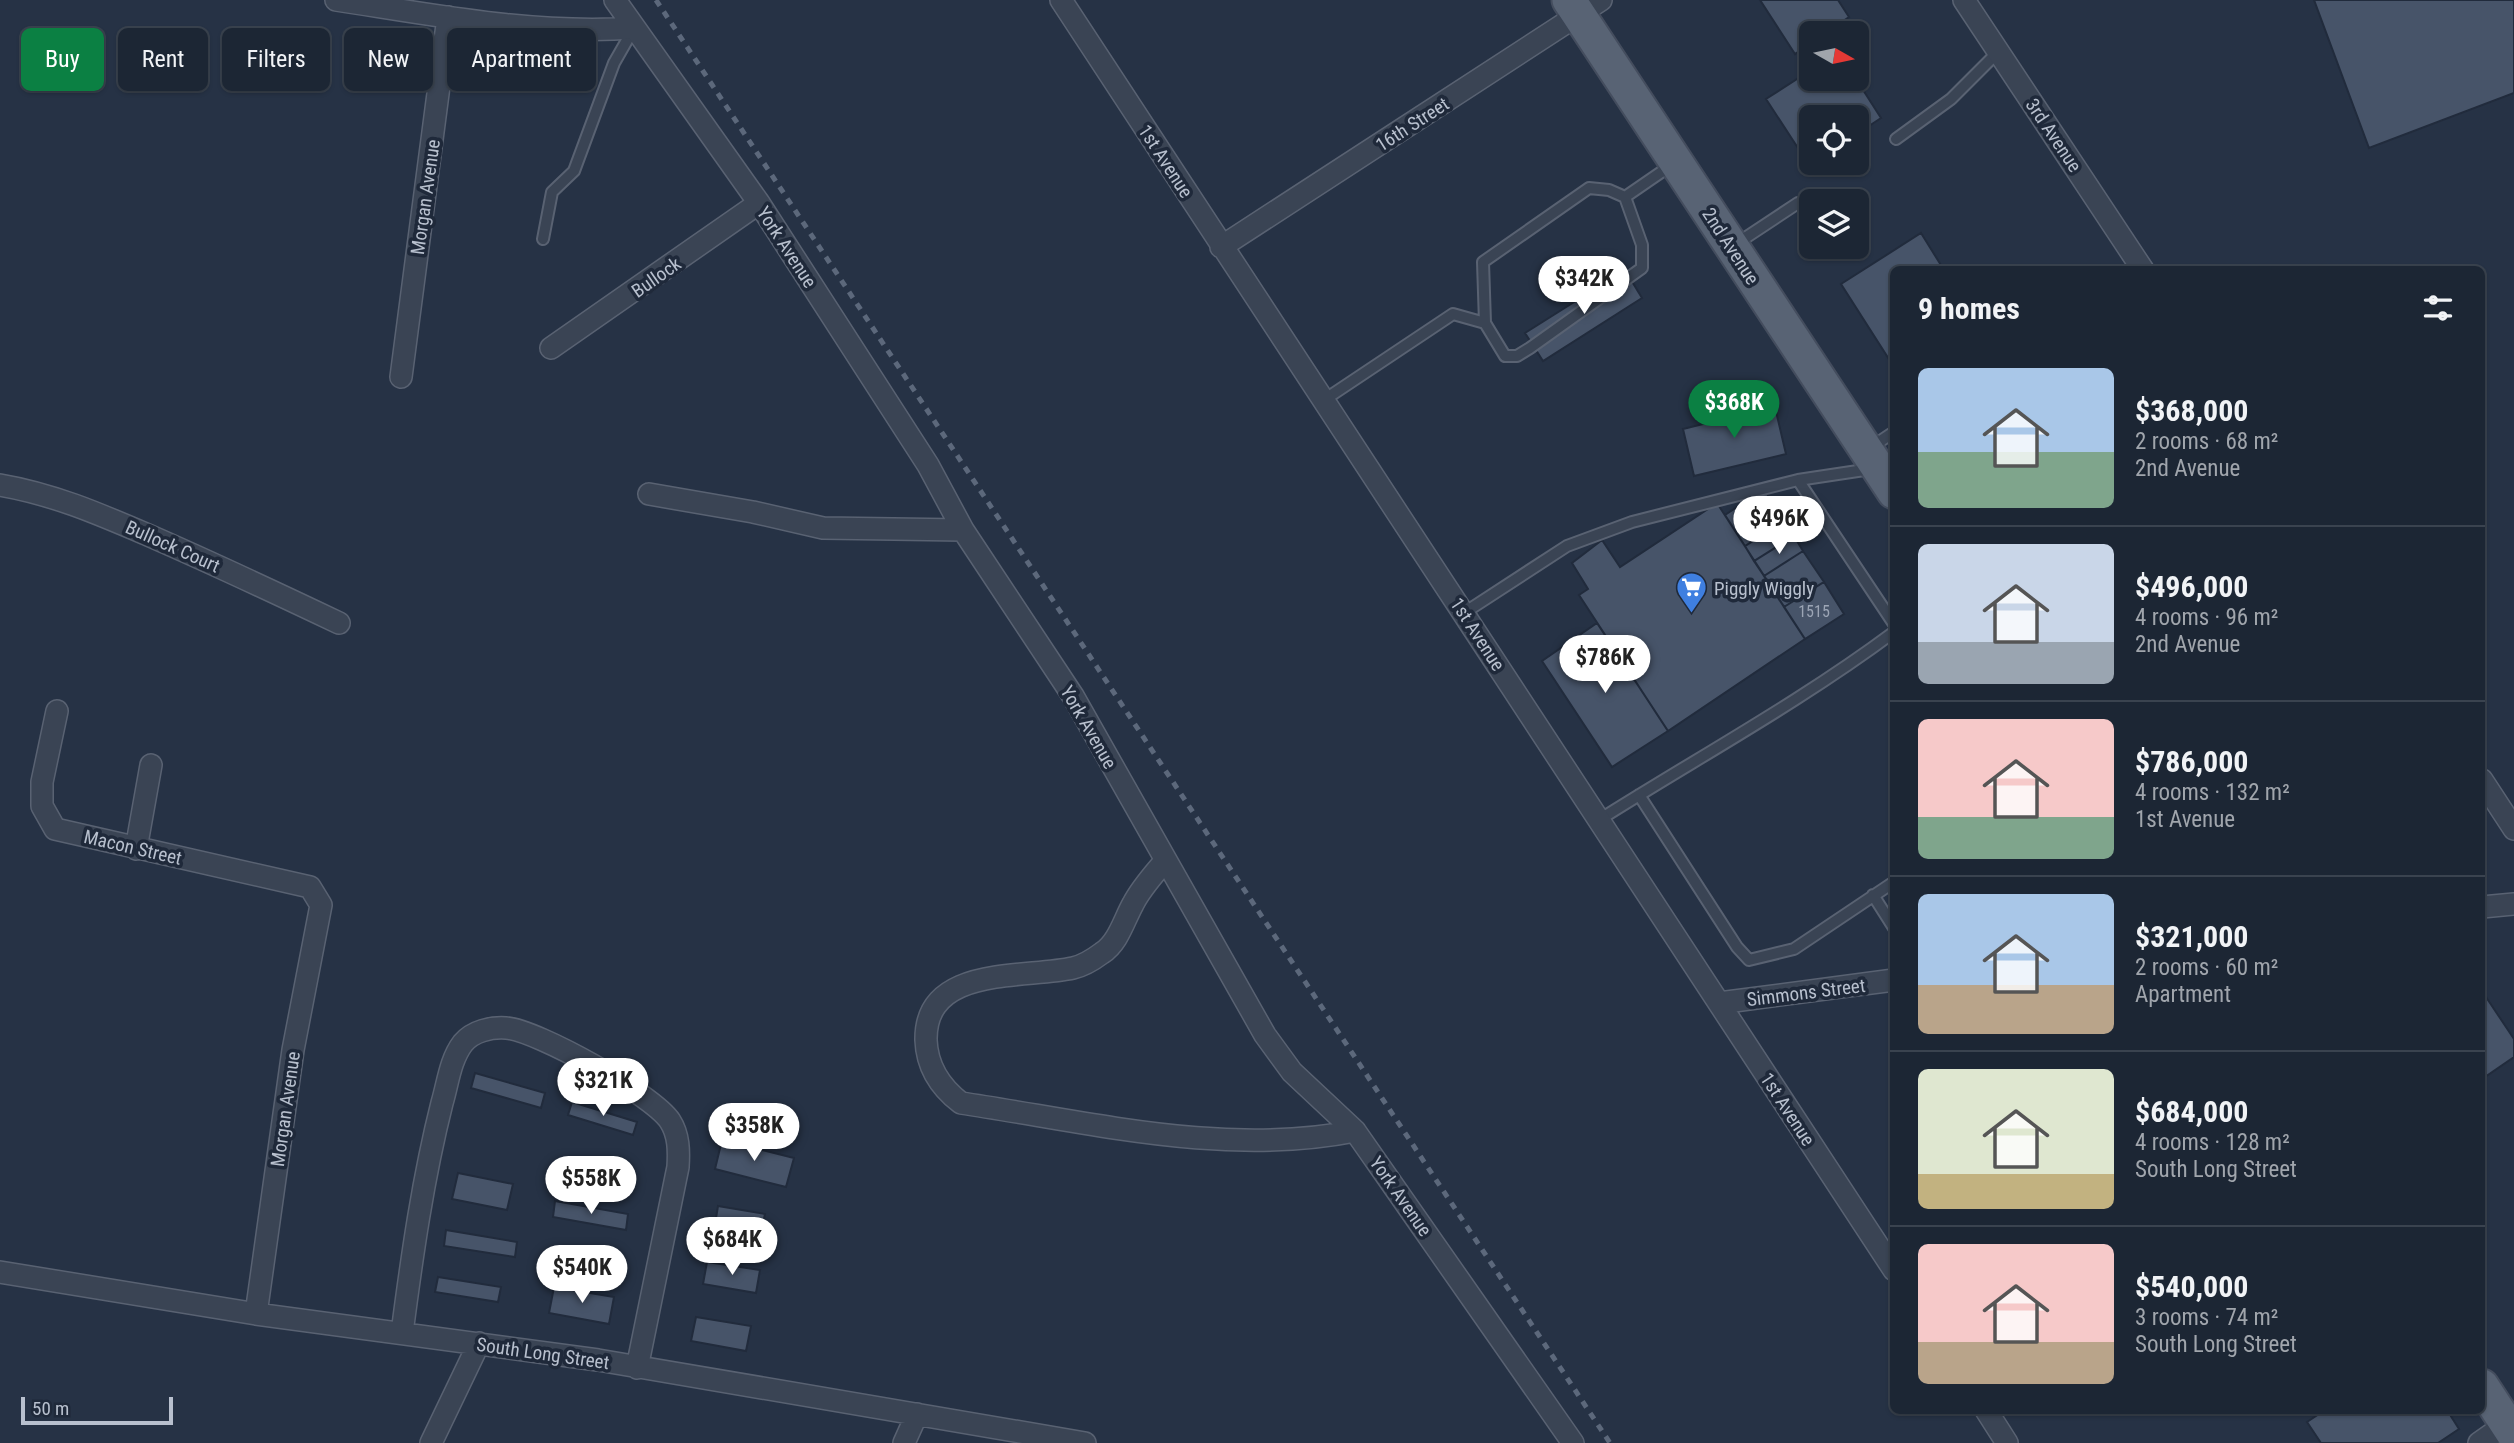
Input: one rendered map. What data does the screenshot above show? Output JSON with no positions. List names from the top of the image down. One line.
{"streets":{"main road":["2nd Avenue"],"street":["16th Street","3rd Avenue","1st Avenue","Morgan Avenue","York Avenue","Bullock","Bullock Court","Macon Street","Simmons Street","South Long Street"]},"crossings":[["16th Street","1st Avenue"],["16th Street","2nd Avenue"],["1st Avenue","Simmons Street"],["Morgan Avenue","Macon Street"],["Morgan Avenue","South Long Street"],["York Avenue","Bullock"]],"places":{"supermarket":["Piggly Wiggly"]},"house_numbers":["1515"],"scale_bar":"50 m","north":"right","page":{"chip":["Buy","Rent","Filters","New","Apartment"],"price":["$342K","$368K","$496K","$786K","$321K","$358K","$558K","$684K","$540K"],"heading":"9 homes","list":[{"name":"$368,000","note":"2 rooms · 68 m² · 2nd Avenue"},{"name":"$496,000","note":"4 rooms · 96 m² · 2nd Avenue"},{"name":"$786,000","note":"4 rooms · 132 m² · 1st Avenue"},{"name":"$321,000","note":"2 rooms · 60 m² · Apartment"},{"name":"$684,000","note":"4 rooms · 128 m² · South Long Street"},{"name":"$540,000","note":"3 rooms · 74 m² · South Long Street"}],"scale":"50 m"}}
